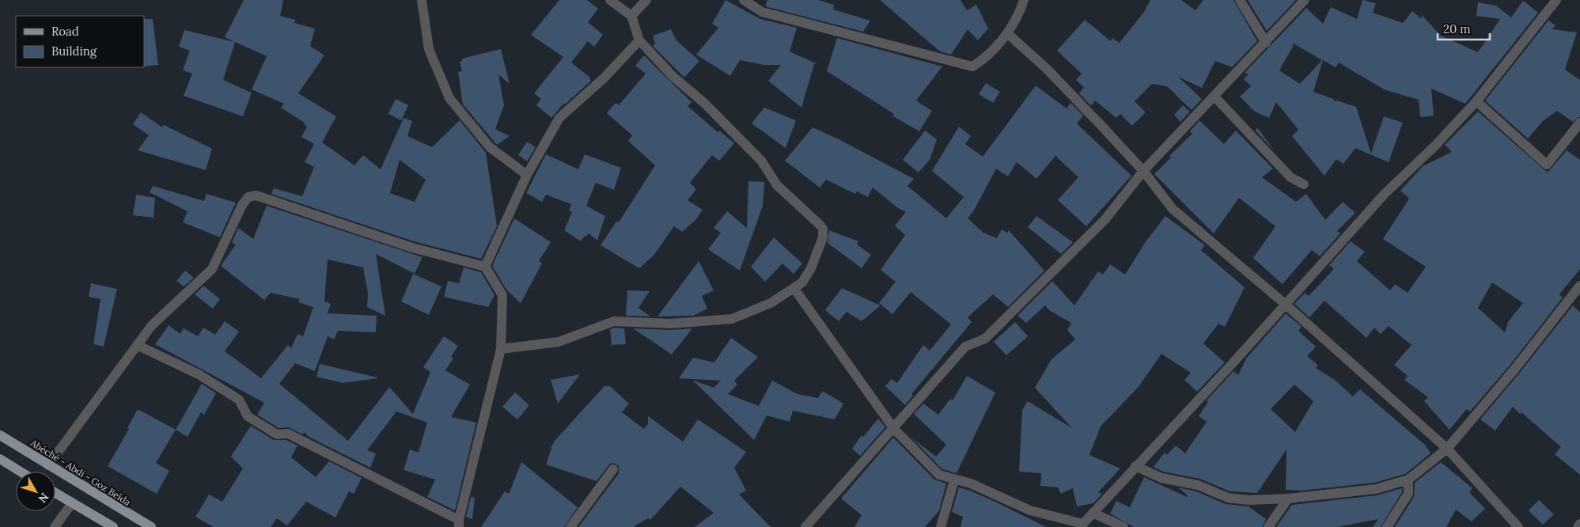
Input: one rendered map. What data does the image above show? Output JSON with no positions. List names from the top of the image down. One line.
{"streets":{"main road":["Abéché - Abdi - Goz Beïda"]},"legend":["Road","Building"],"scale_bar":"20 m","north":"bottom right"}
